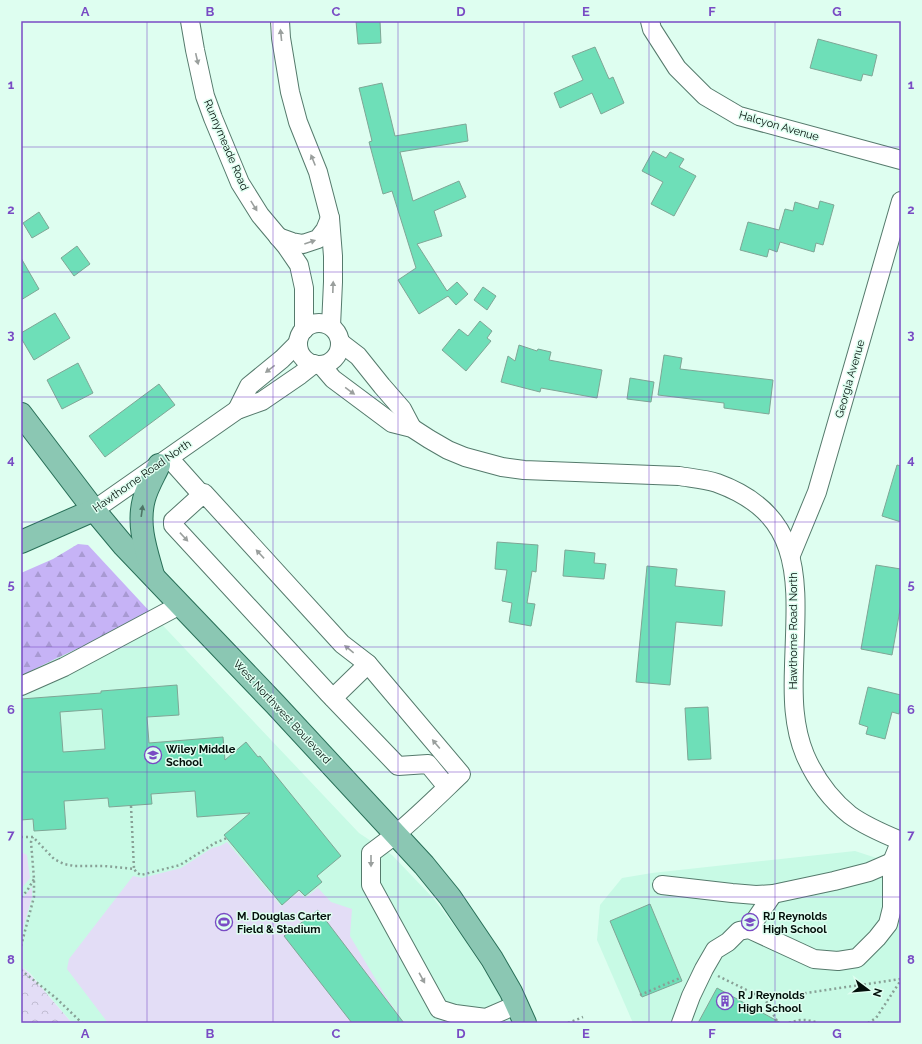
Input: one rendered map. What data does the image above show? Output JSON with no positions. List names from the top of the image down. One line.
{"streets":{"main road":["Hawthorne Road North","West Northwest Boulevard"],"street":["Halcyon Avenue","Runnymeade Road","Georgia Avenue"]},"crossings":[["Runnymeade Road","Hawthorne Road North"],["Georgia Avenue","Hawthorne Road North"],["Hawthorne Road North","West Northwest Boulevard"]],"places":{"school or university":["Wiley Middle School","RJ Reynolds High School"],"sports":["M. Douglas Carter Field & Stadium"],"building":["R J Reynolds High School"]},"north":"right","grid":{"columns":["A","B","C","D","E","F","G"],"rows":["1","2","3","4","5","6","7","8"]}}
